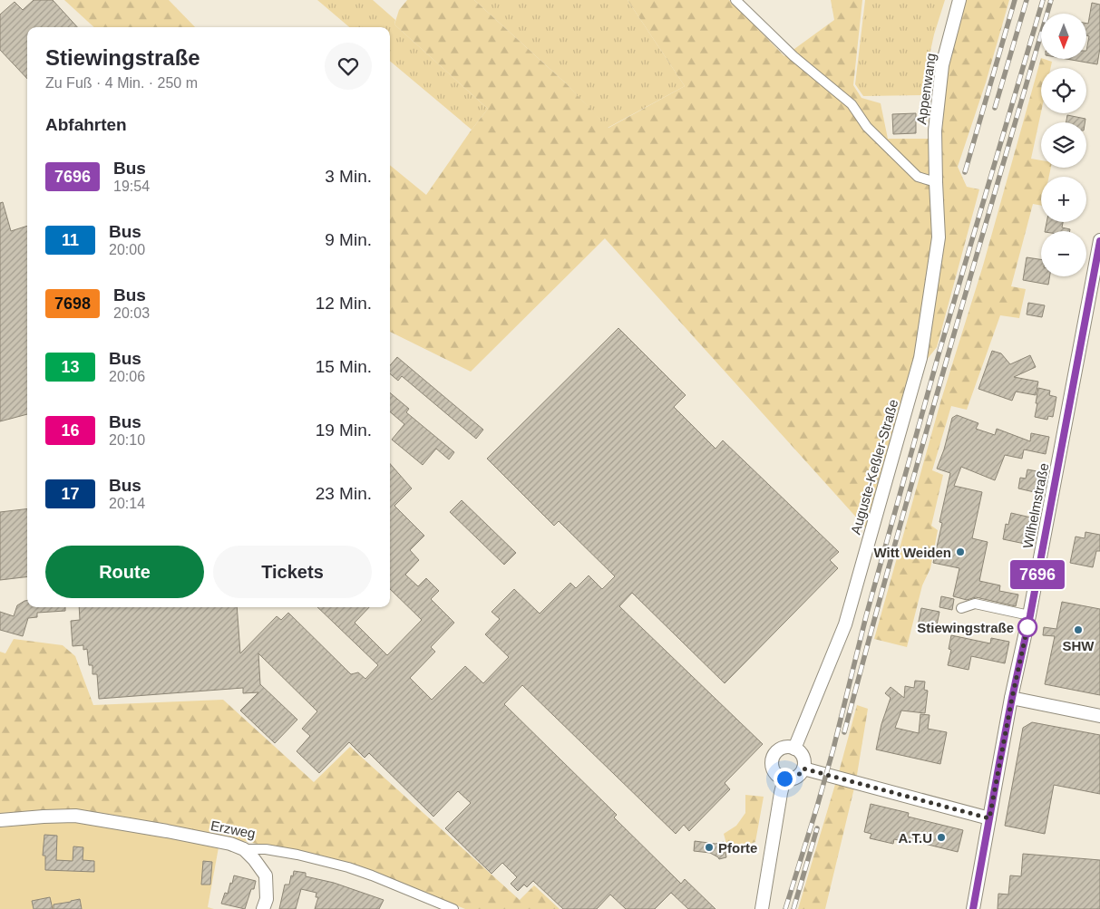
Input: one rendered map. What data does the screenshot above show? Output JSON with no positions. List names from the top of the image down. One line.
{"streets":{"street":["Appenwang","Auguste-Keßler-Straße","Wilhelmstraße","Erzweg"]},"crossings":[["Appenwang","Auguste-Keßler-Straße"]],"places":["Witt Weiden","Stiewingstraße","SHW","A.T.U","Pforte"],"lines":["bus line 7696"],"north":"bottom","page":{"on_map":"7696","map_buttons":["+","−"],"heading":[["Stiewingstraße","Zu Fuß · 4 Min. · 250 m"],"Abfahrten"],"list":[{"mark":"7696","name":"Bus","note":"19:54","value":"3 Min."},{"mark":"11","name":"Bus","note":"20:00","value":"9 Min."},{"mark":"7698","name":"Bus","note":"20:03","value":"12 Min."},{"mark":"13","name":"Bus","note":"20:06","value":"15 Min."},{"mark":"16","name":"Bus","note":"20:10","value":"19 Min."},{"mark":"17","name":"Bus","note":"20:14","value":"23 Min."}],"buttons":["Route","Tickets"]}}
